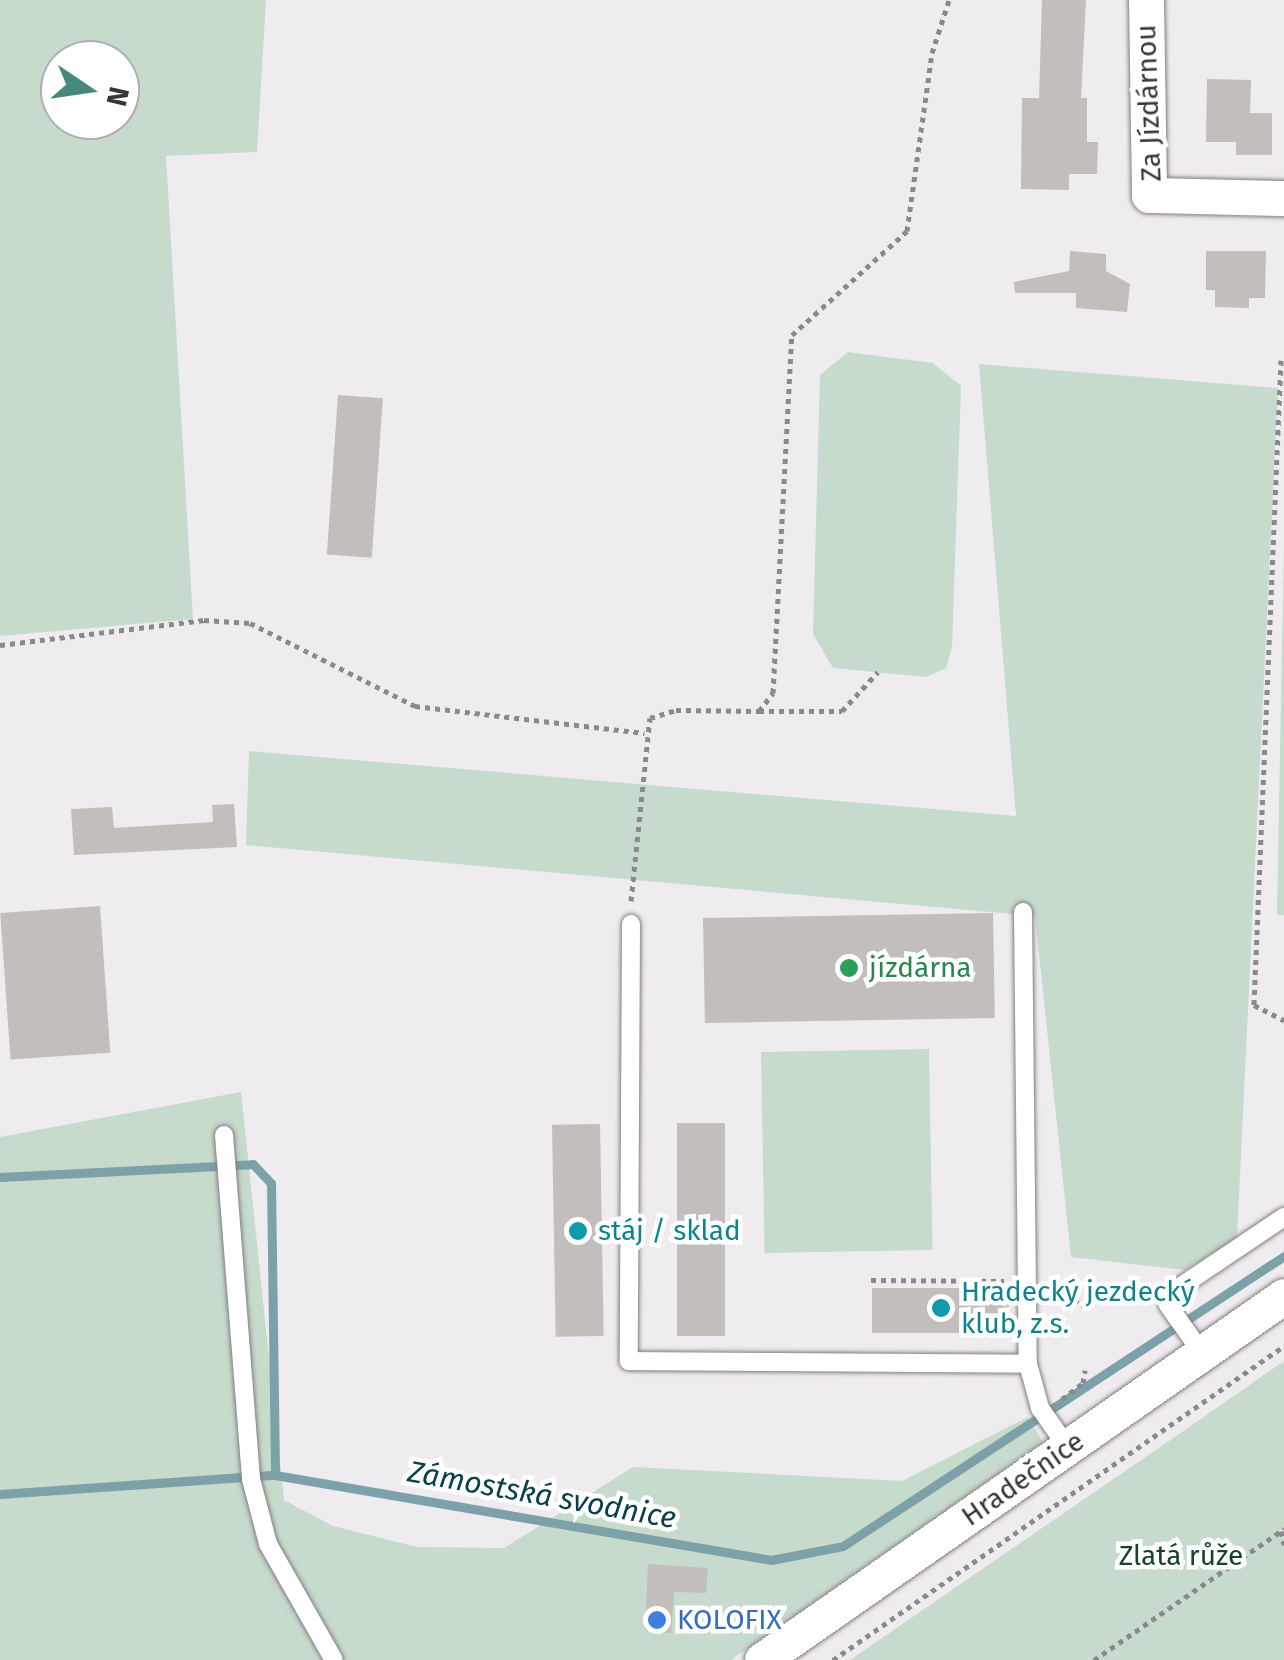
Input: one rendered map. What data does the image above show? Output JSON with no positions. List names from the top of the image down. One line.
{"streets":{"street":["Za Jízdárnou","Hradečnice"]},"water":["Zámostská svodnice"],"parks":["Zlatá růže"],"places":["jízdárna","stáj / sklad","Hradecký jezdecký klub, z.s.","KOLOFIX"],"north":"right"}
